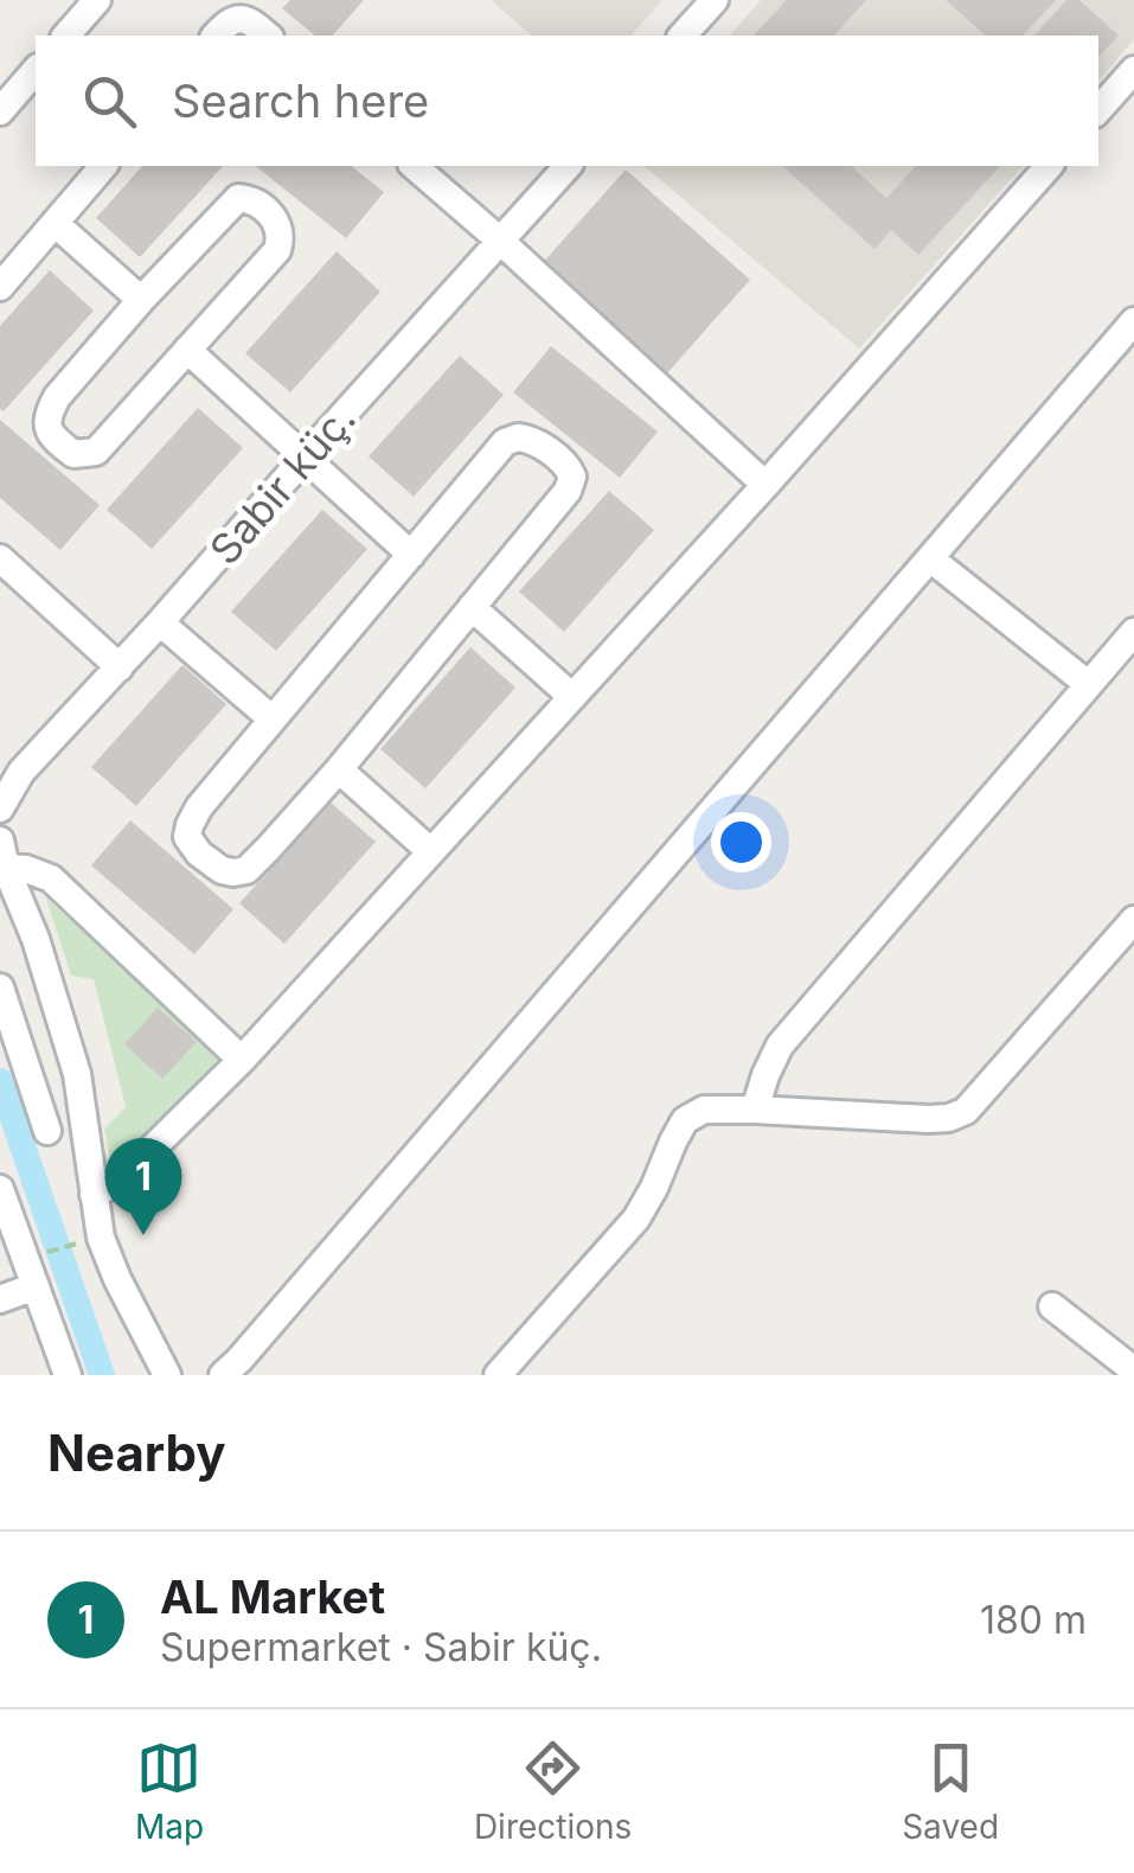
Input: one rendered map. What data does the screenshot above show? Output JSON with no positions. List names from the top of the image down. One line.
{"streets":{"street":["Sabir küç."]},"page":{"search":"Search here","pins":"1","heading":"Nearby","list":[{"mark":"1","name":"AL Market","note":"Supermarket · Sabir küç.","value":"180 m"}],"nav":["Map","Directions","Saved"]}}
